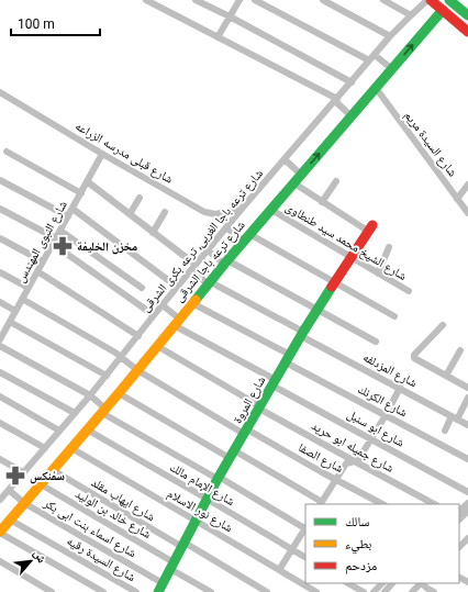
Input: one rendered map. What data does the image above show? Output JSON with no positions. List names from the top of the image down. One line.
{"streets":{"street":["شارع السيدة مريم","شارع قبلى مدرسه الزراعه","شارع ترعه باجا الغربى, ترعه بكرى الشرقى","شارع النبوى المهندس","شارع الشيخ محمد سيد طنطاوى","شارع ترعه باجا الشرقى","شارع المزدلفه","شارع المروة","شارع الكرنك","شارع ابو سنبل","شارع جميله ابو حريد","شارع الصفا","شارع الإمام مالك","شارع ايهاب مقلد","شارع نور الاسلام","شارع خالد بن الوليد","شارع اسماء بنت ابى بكر","شارع السيدة رقيه"]},"crossings":[["شارع السيدة مريم","شارع ترعه باجا الشرقى"],["شارع قبلى مدرسه الزراعه","شارع ترعه باجا الغربى, ترعه بكرى الشرقى"],["شارع قبلى مدرسه الزراعه","شارع النبوى المهندس"],["شارع ترعه باجا الغربى, ترعه بكرى الشرقى","شارع المزدلفه"],["شارع ترعه باجا الغربى, ترعه بكرى الشرقى","شارع ابو سنبل"],["شارع ترعه باجا الغربى, ترعه بكرى الشرقى","شارع الصفا"],["شارع ترعه باجا الغربى, ترعه بكرى الشرقى","شارع اسماء بنت ابى بكر"],["شارع النبوى المهندس","شارع المزدلفه"],["شارع النبوى المهندس","شارع الصفا"],["شارع الشيخ محمد سيد طنطاوى","شارع ترعه باجا الشرقى"],["شارع الشيخ محمد سيد طنطاوى","شارع المروة"],["شارع ترعه باجا الشرقى","شارع المزدلفه"],["شارع ترعه باجا الشرقى","شارع الكرنك"],["شارع ترعه باجا الشرقى","شارع ابو سنبل"],["شارع ترعه باجا الشرقى","شارع جميله ابو حريد"],["شارع ترعه باجا الشرقى","شارع الصفا"],["شارع ترعه باجا الشرقى","شارع الإمام مالك"],["شارع ترعه باجا الشرقى","شارع ايهاب مقلد"],["شارع ترعه باجا الشرقى","شارع نور الاسلام"],["شارع ترعه باجا الشرقى","شارع خالد بن الوليد"],["شارع ترعه باجا الشرقى","شارع اسماء بنت ابى بكر"],["شارع ترعه باجا الشرقى","شارع السيدة رقيه"],["شارع المزدلفه","شارع المروة"],["شارع المروة","شارع الكرنك"],["شارع المروة","شارع ابو سنبل"],["شارع المروة","شارع جميله ابو حريد"],["شارع المروة","شارع الصفا"],["شارع المروة","شارع الإمام مالك"],["شارع المروة","شارع ايهاب مقلد"],["شارع المروة","شارع نور الاسلام"],["شارع المروة","شارع خالد بن الوليد"],["شارع المروة","شارع اسماء بنت ابى بكر"]],"places":{"pharmacy":["مخزن الخليفة","سفنكس"]},"legend":["سالك","بطيء","مزدحم"],"scale_bar":"100 m","north":"top right"}
